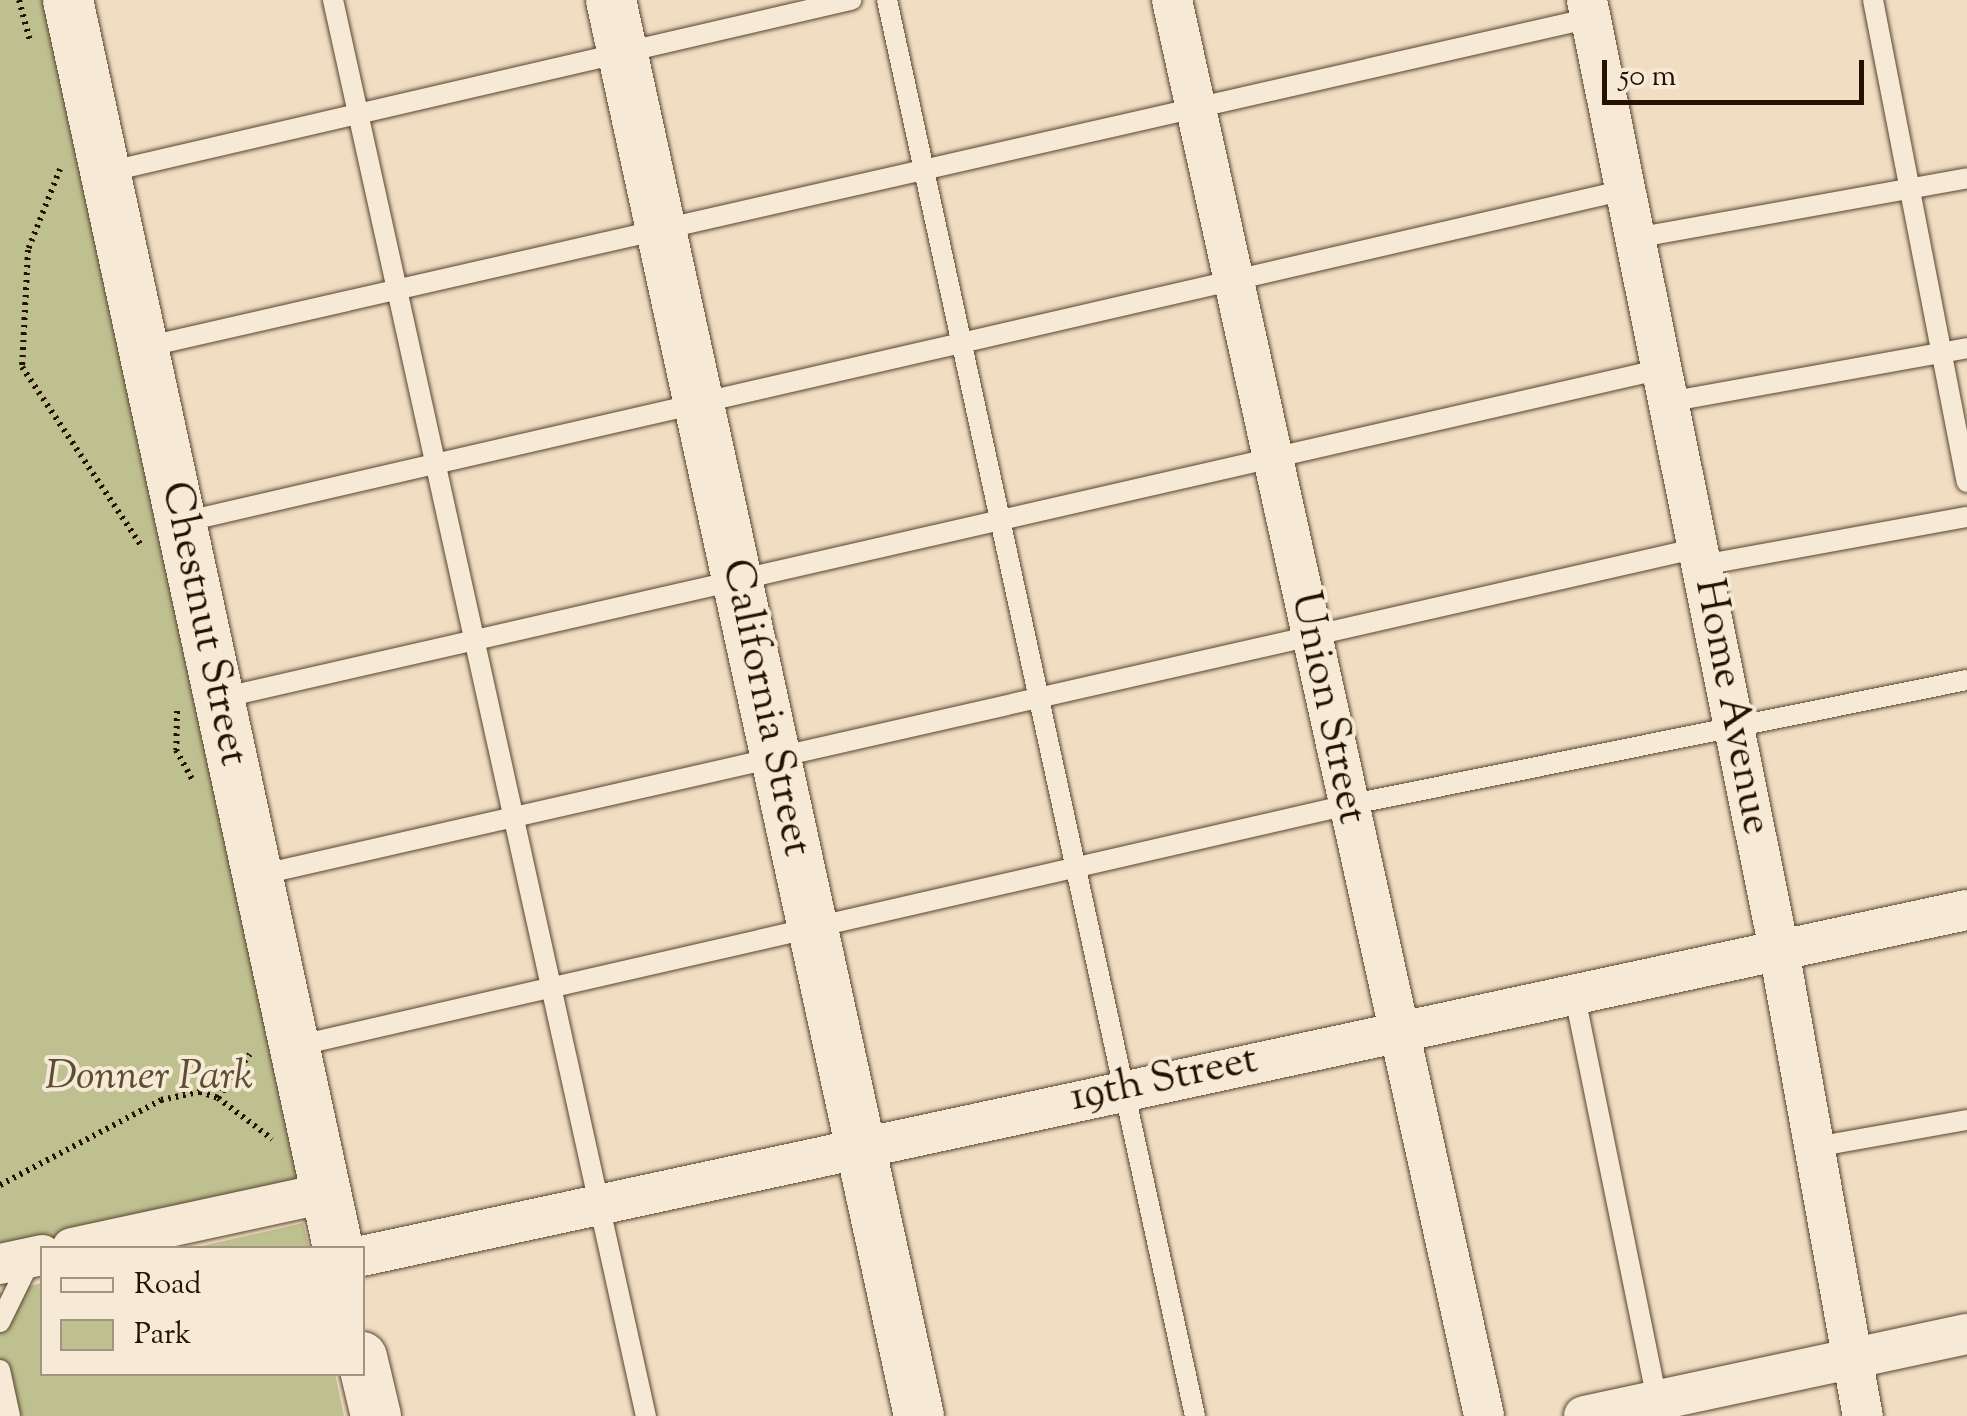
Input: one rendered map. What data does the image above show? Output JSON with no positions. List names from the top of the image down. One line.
{"streets":{"street":["Chestnut Street","Home Avenue","California Street","Union Street","19th Street"]},"crossings":[["Home Avenue","19th Street"],["California Street","19th Street"],["Union Street","19th Street"]],"parks":["Donner Park"],"legend":["Road","Park"],"scale_bar":"50 m"}
